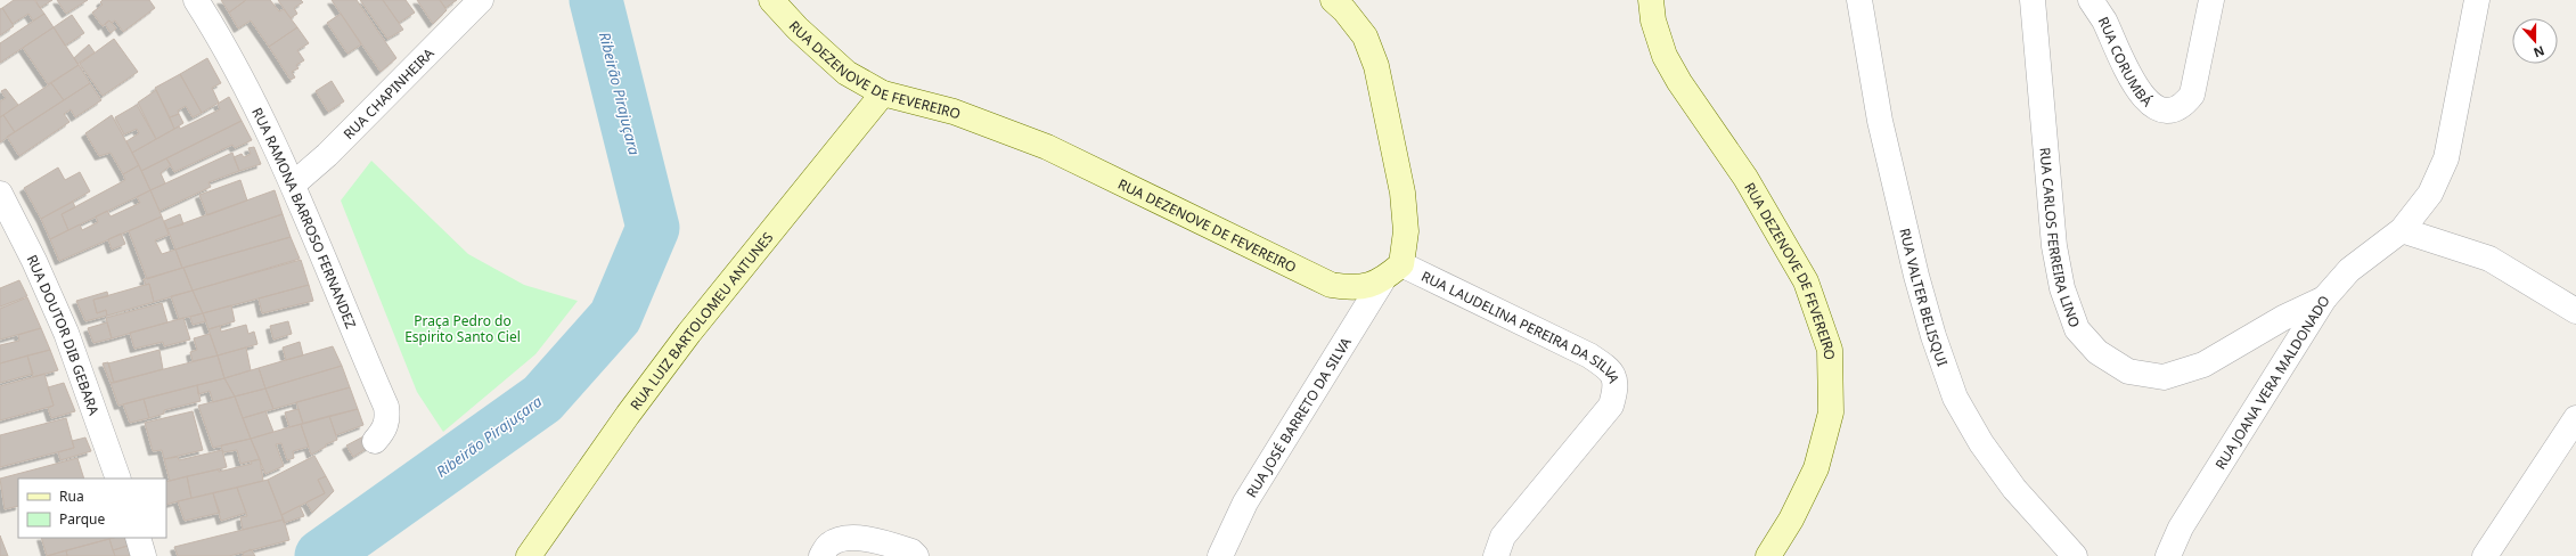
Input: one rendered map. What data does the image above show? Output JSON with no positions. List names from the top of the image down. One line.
{"streets":{"street":["RUA CORUMBÁ","RUA DEZENOVE DE FEVEREIRO","RUA CHAPINHEIRA","RUA RAMONA BARROSO FERNANDEZ","RUA CARLOS FERREIRA LINO","RUA VALTER BELISQUI","RUA LUIZ BARTOLOMEU ANTUNES","RUA LAUDELINA PEREIRA DA SILVA","RUA DOUTOR DIB GEBARA","RUA JOANA VERA MALDONADO","RUA JOSÉ BARRETO DA SILVA"]},"crossings":[["RUA DEZENOVE DE FEVEREIRO","RUA LUIZ BARTOLOMEU ANTUNES"],["RUA DEZENOVE DE FEVEREIRO","RUA LAUDELINA PEREIRA DA SILVA"],["RUA DEZENOVE DE FEVEREIRO","RUA JOSÉ BARRETO DA SILVA"],["RUA CHAPINHEIRA","RUA RAMONA BARROSO FERNANDEZ"],["RUA CARLOS FERREIRA LINO","RUA JOANA VERA MALDONADO"]],"water":["Ribeirão Pirajuçara"],"parks":["Praça Pedro do Espirito Santo Ciel"],"legend":["Rua","Parque"],"north":"bottom"}
